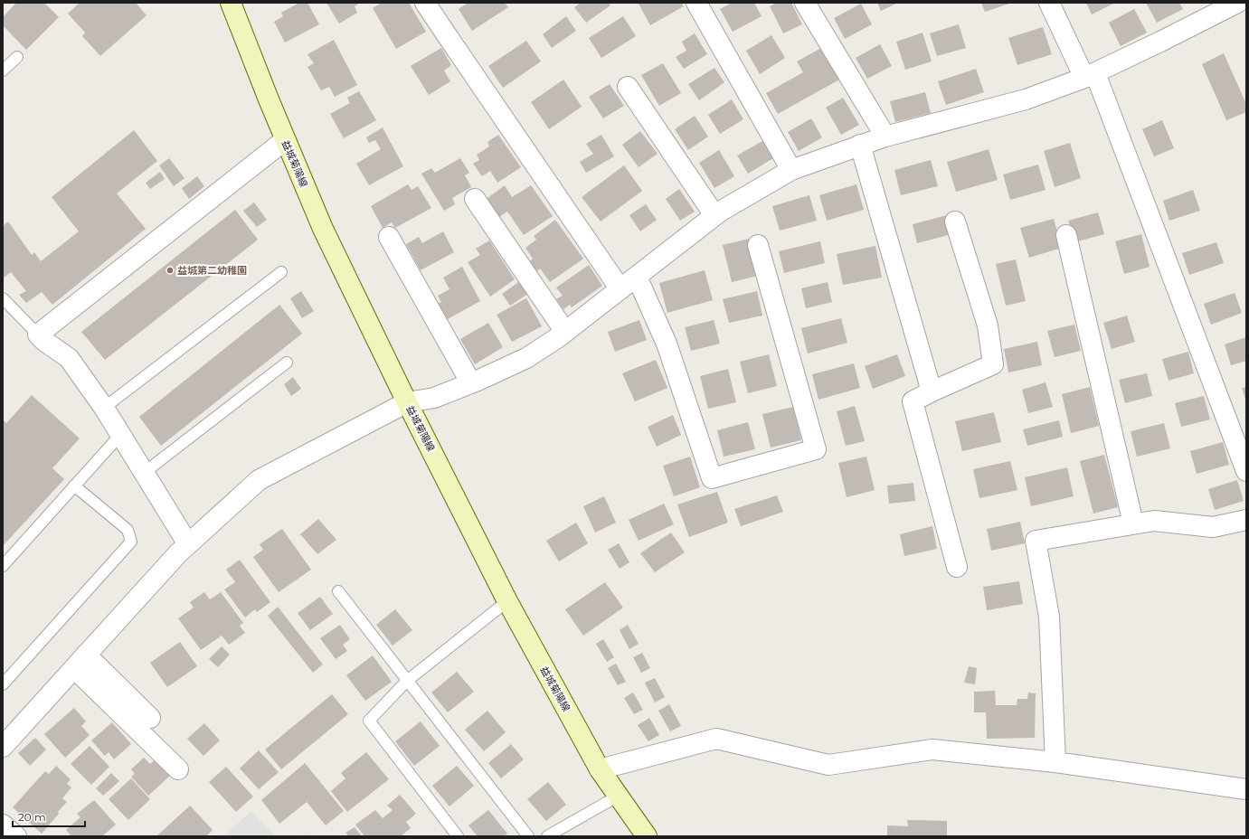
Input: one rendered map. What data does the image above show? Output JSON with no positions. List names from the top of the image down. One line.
{"streets":{"main road":["益城菊陽線"]},"places":["益城第二幼稚園"],"scale_bar":"20 m"}
